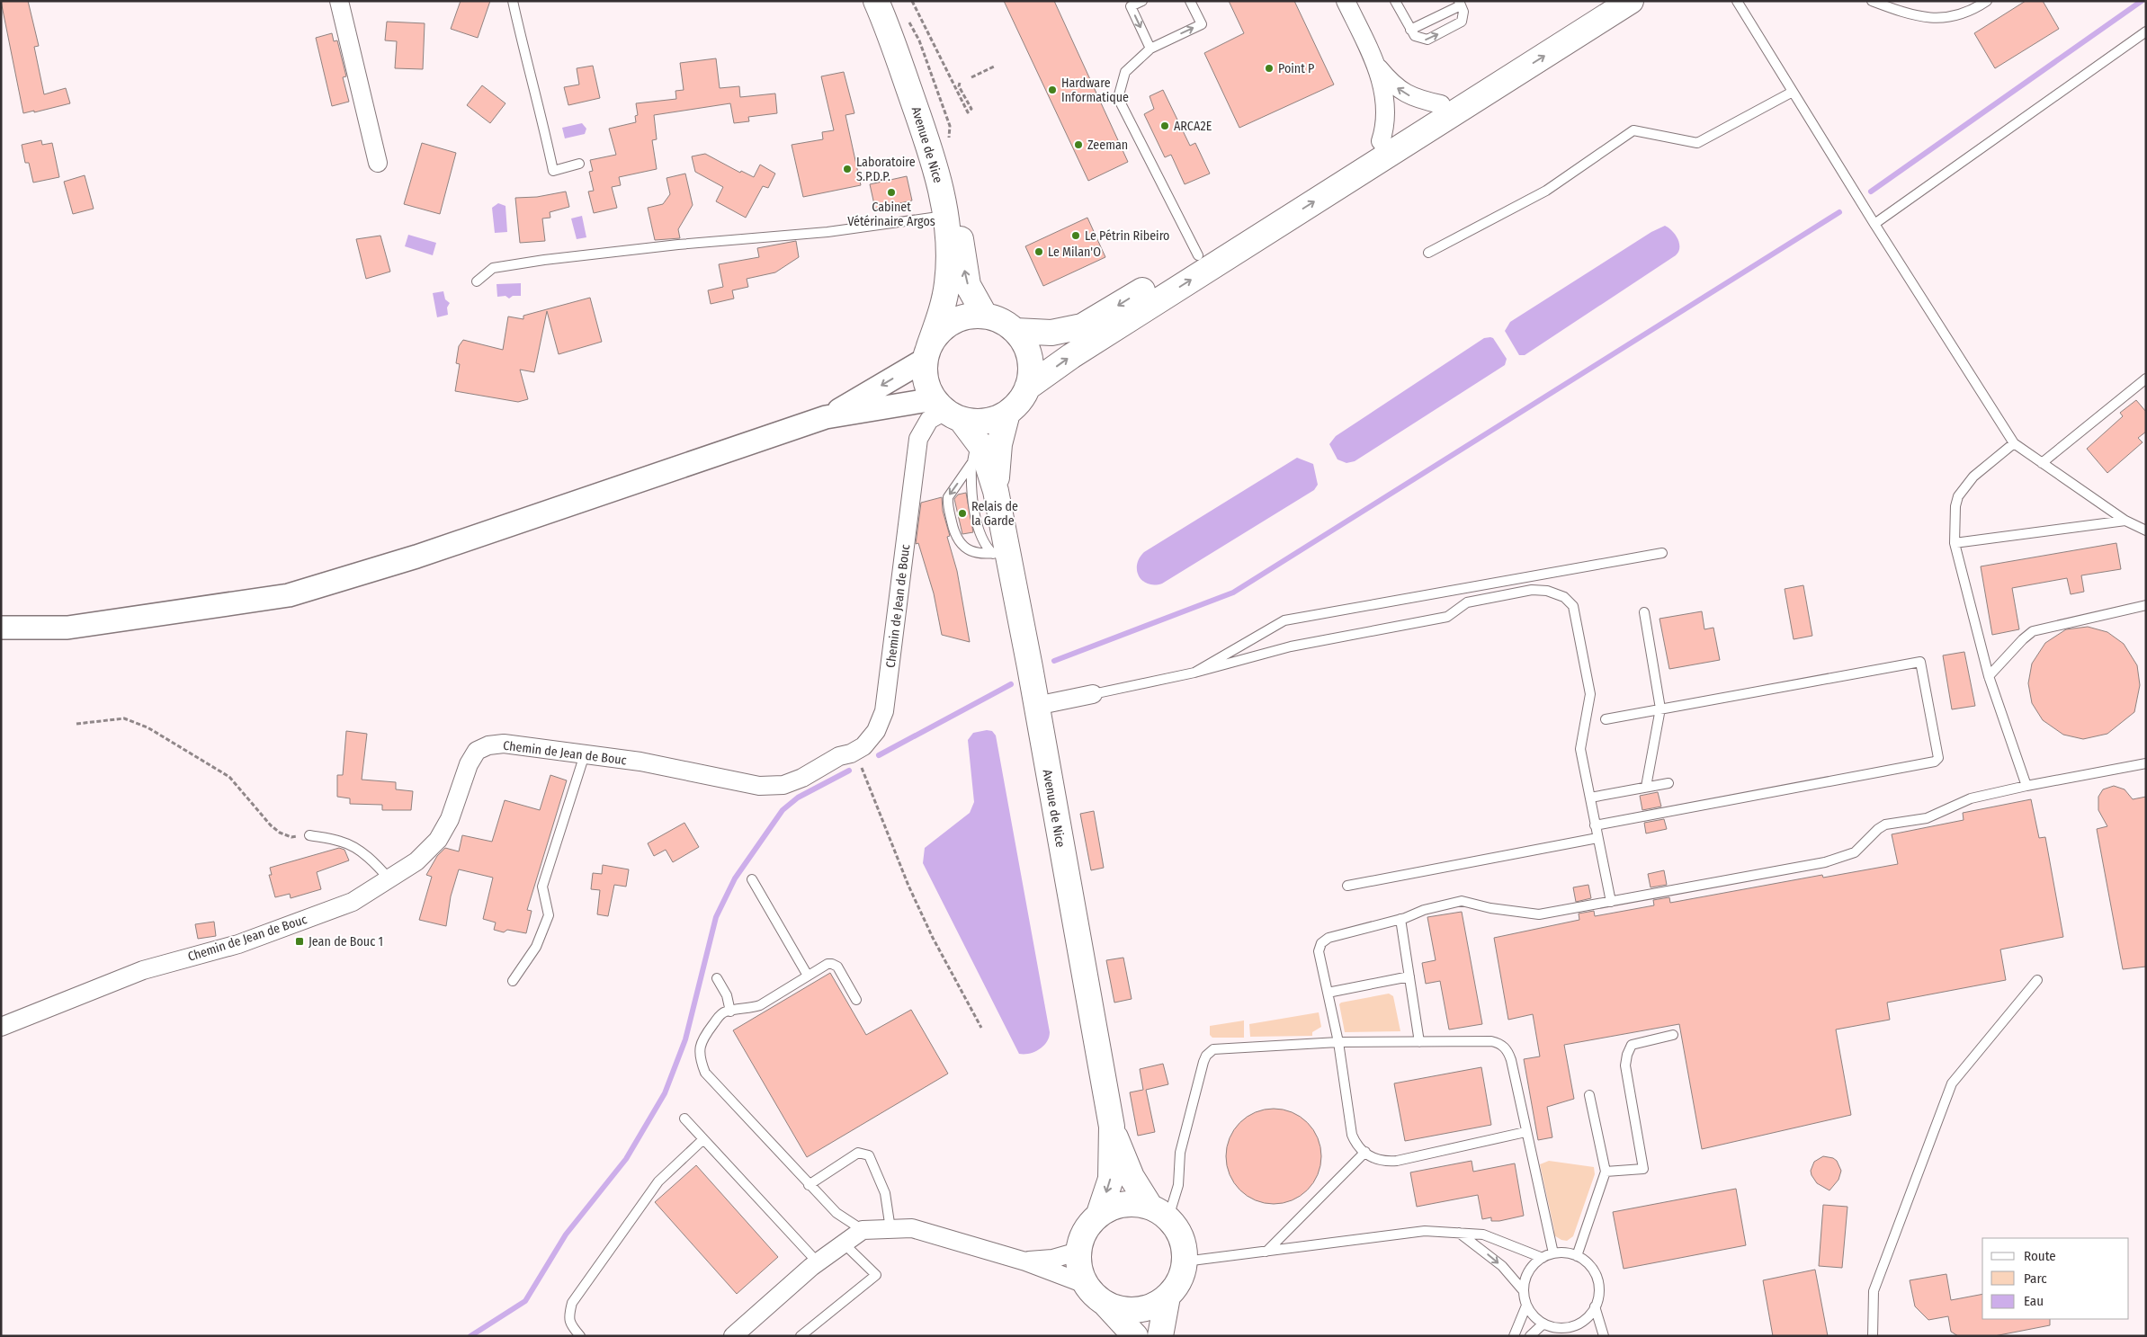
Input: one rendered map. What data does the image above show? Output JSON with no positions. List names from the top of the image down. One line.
{"streets":{"main road":["Avenue de Nice"],"street":["Chemin de Jean de Bouc"]},"crossings":[["Avenue de Nice","Chemin de Jean de Bouc"]],"places":{"other":["Point P","Hardware Informatique","ARCA2E","Zeeman","Laboratoire S.P.D.P.","Cabinet Vétérinaire Argos","Le Pétrin Ribeiro","Le Milan'O","Relais de la Garde"],"transit":["Jean de Bouc 1"]},"legend":["Route","Parc","Eau"]}
